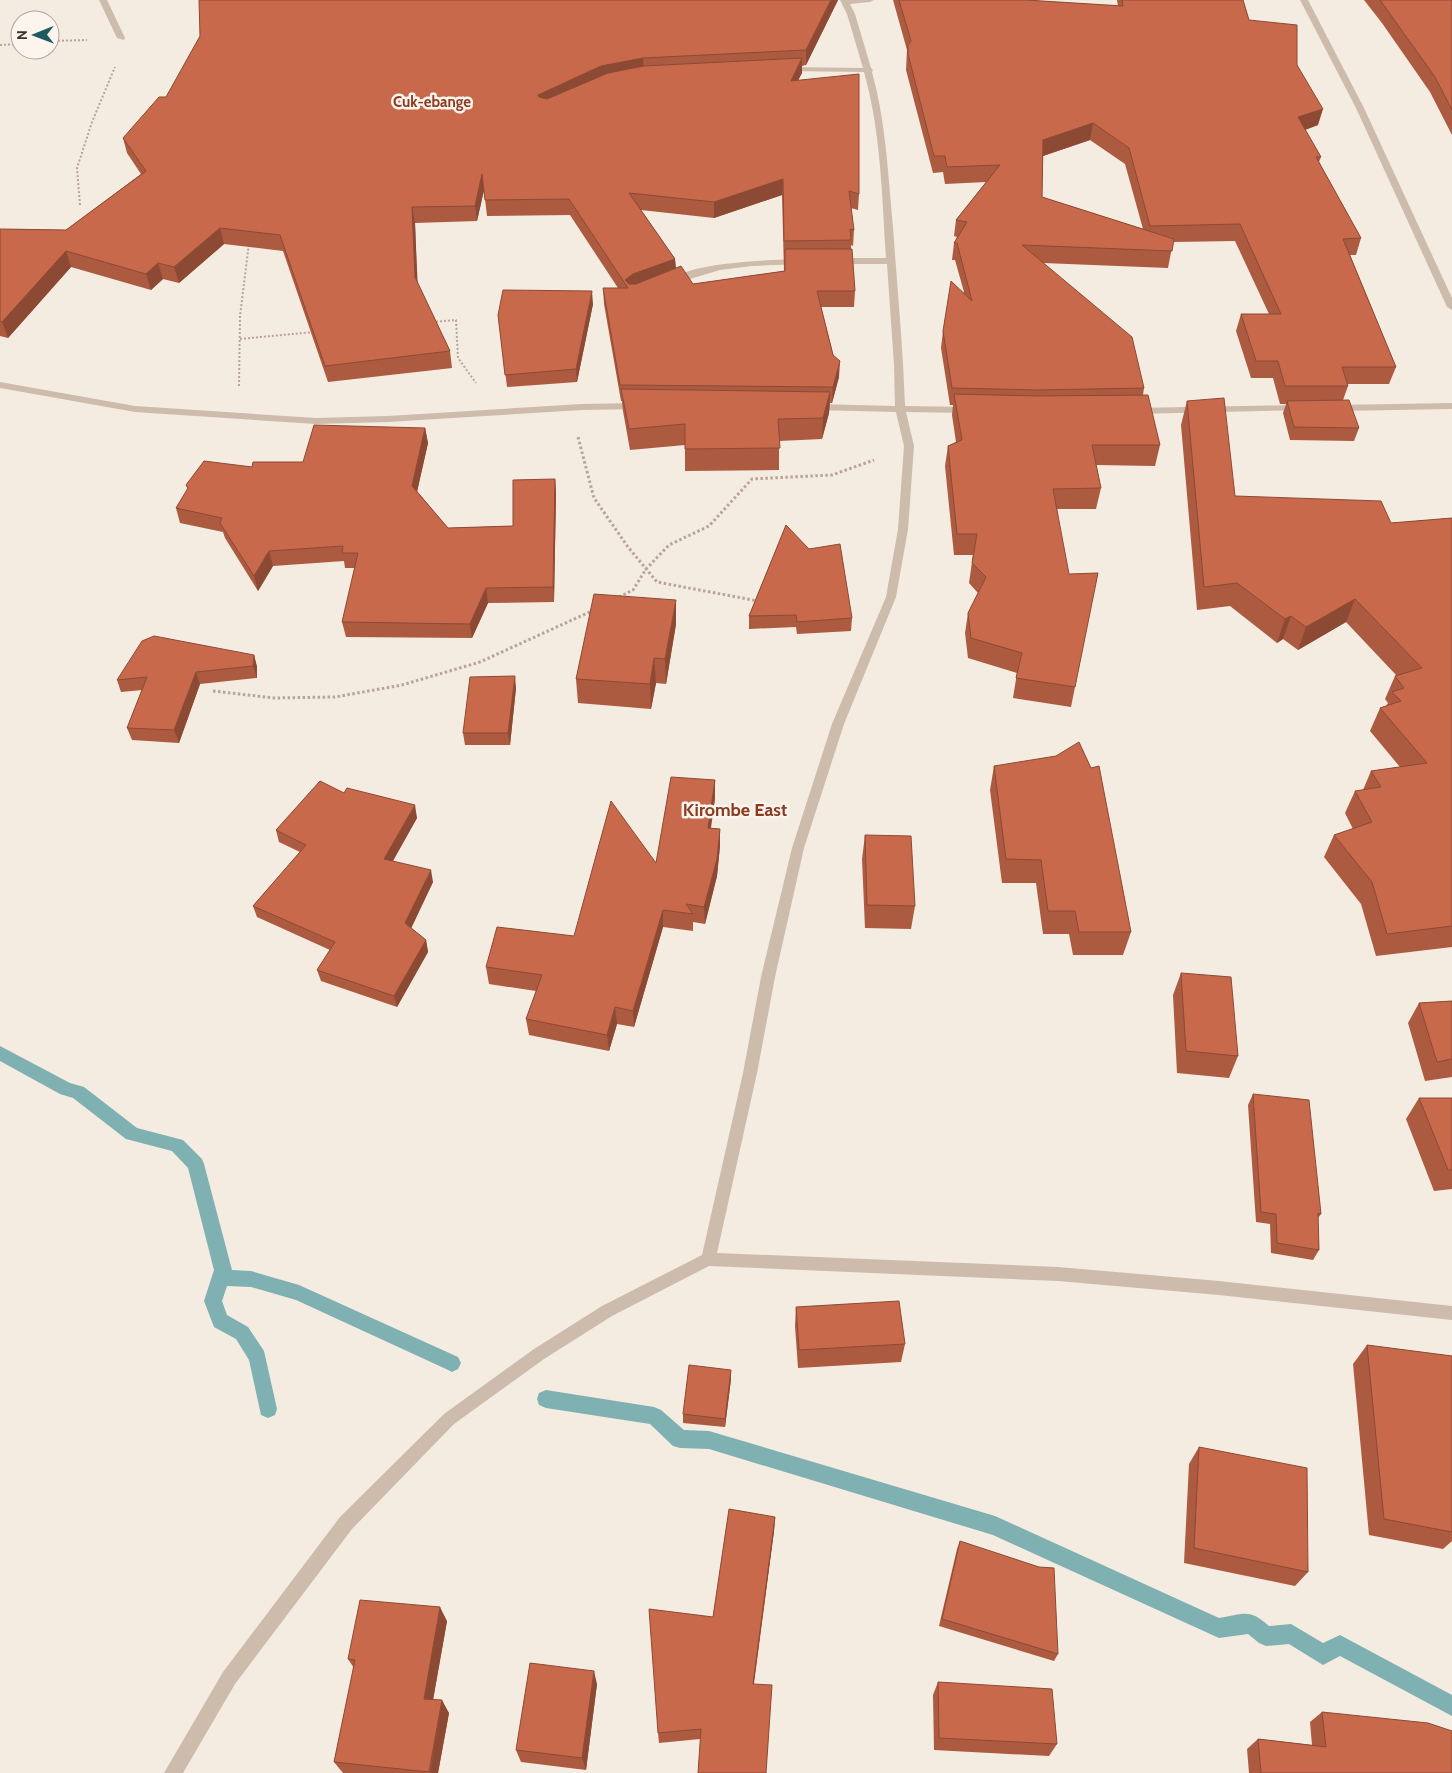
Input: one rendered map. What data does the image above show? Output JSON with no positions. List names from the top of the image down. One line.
{"districts":["Cuk-ebange","Kirombe East"],"north":"left"}
